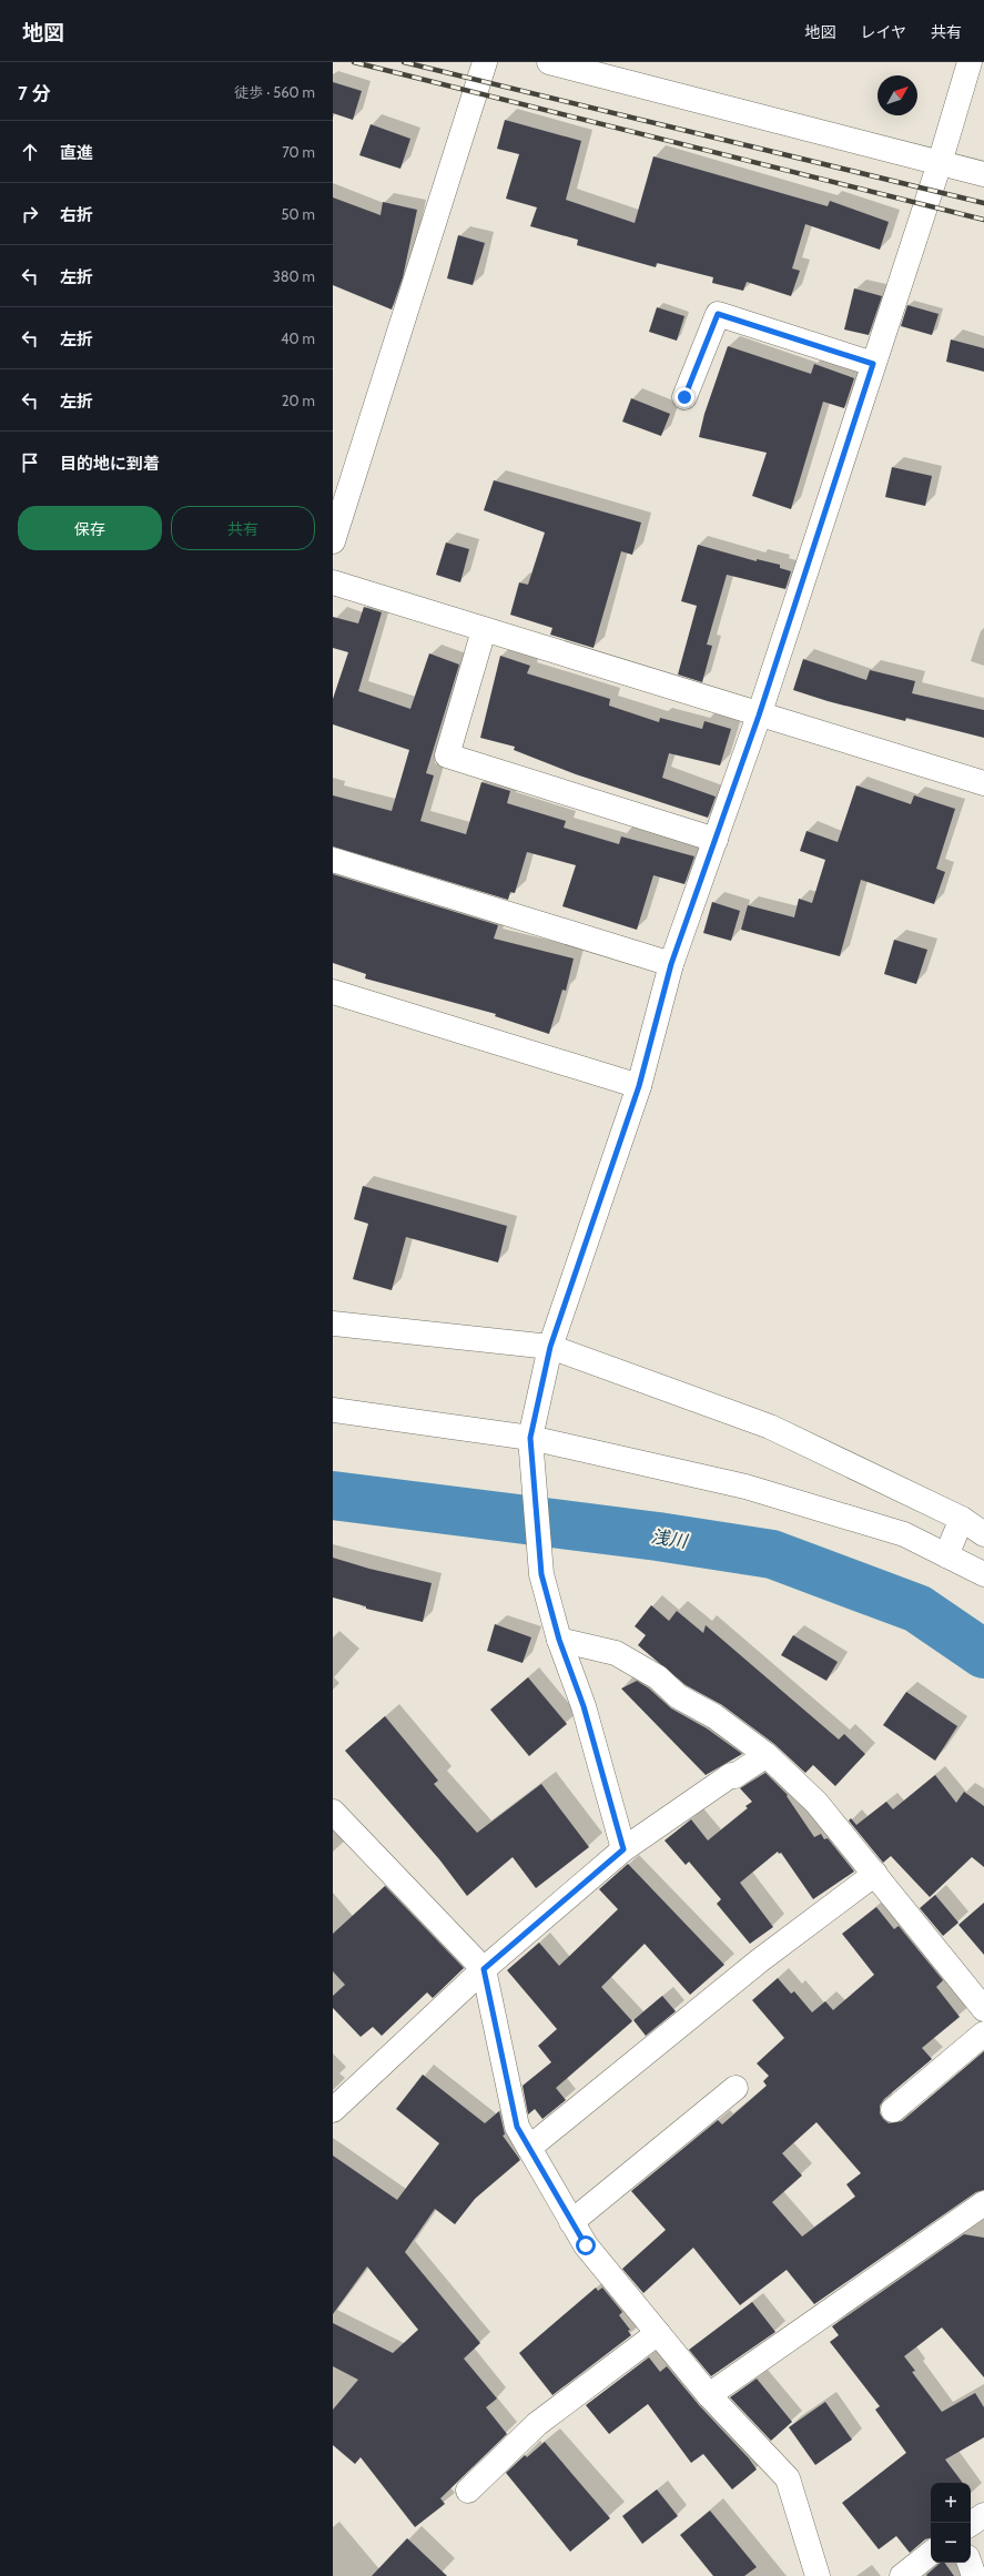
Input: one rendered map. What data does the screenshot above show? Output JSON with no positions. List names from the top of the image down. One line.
{"water":["浅川"],"north":"top right","page":{"header":"地図","nav":["地図","レイヤ","共有"],"heading":["7 分","徒歩 · 560 m"],"list":[["直進","70 m"],["右折","50 m"],["左折","380 m"],["左折","40 m"],["左折","20 m"],"目的地に到着"],"buttons":["保存","共有"],"map_buttons":["+","−"]}}
